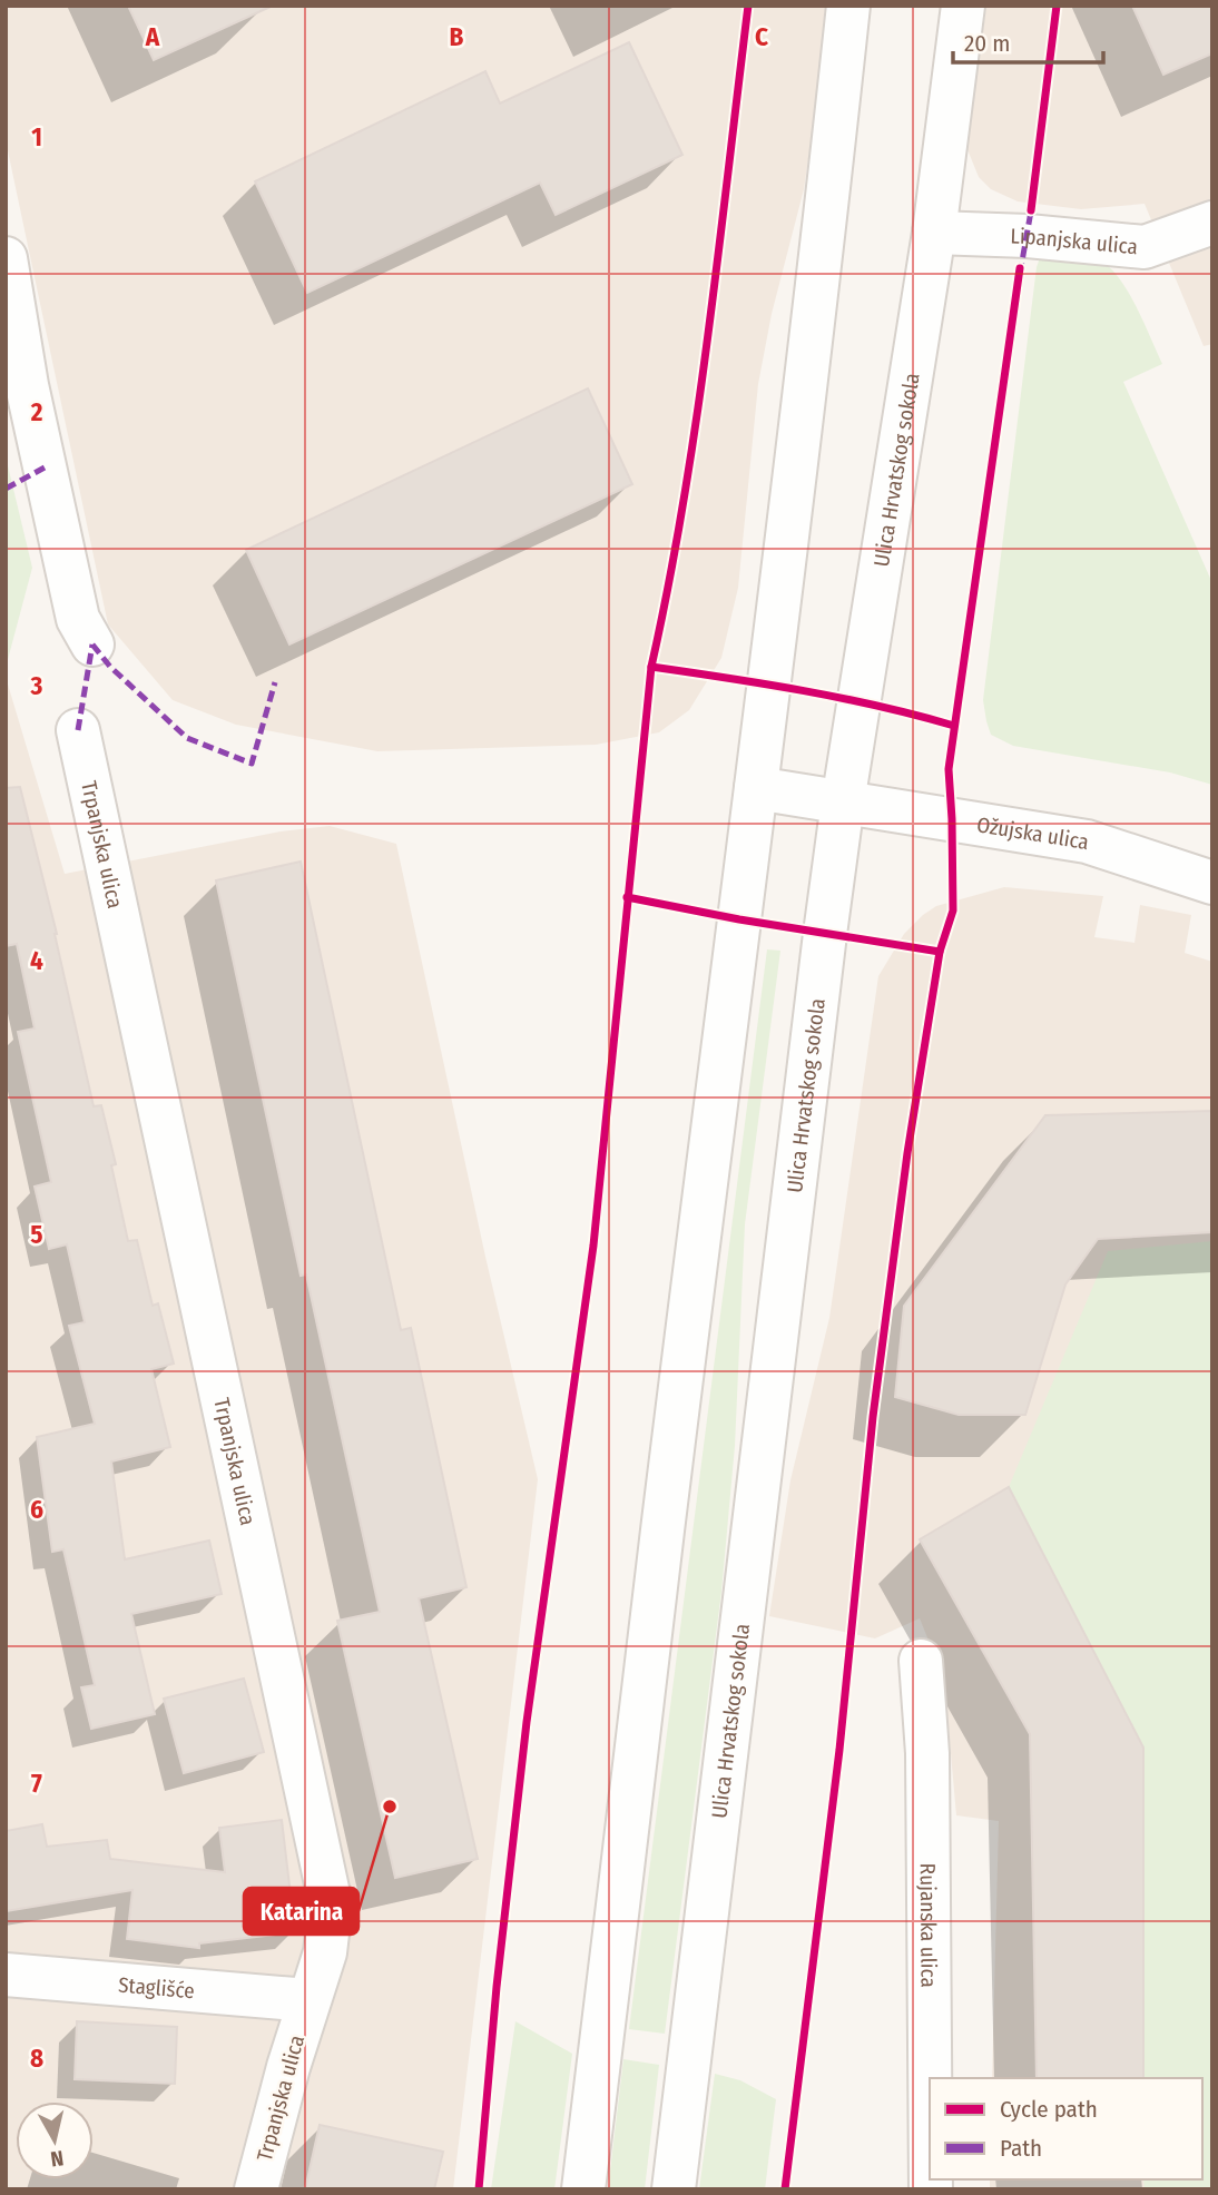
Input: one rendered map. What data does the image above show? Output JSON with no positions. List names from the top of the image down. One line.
{"streets":{"street":["Lipanjska ulica","Ulica Hrvatskog sokola","Ožujska ulica","Trpanjska ulica","Rujanska ulica","Staglišće"]},"crossings":[["Lipanjska ulica","Ulica Hrvatskog sokola"],["Ulica Hrvatskog sokola","Ožujska ulica"],["Trpanjska ulica","Staglišće"]],"places":["Katarina"],"legend":["Cycle path","Path"],"scale_bar":"20 m","north":"bottom","grid":{"columns":["A","B","C"],"rows":["1","2","3","4","5","6","7","8"]}}
